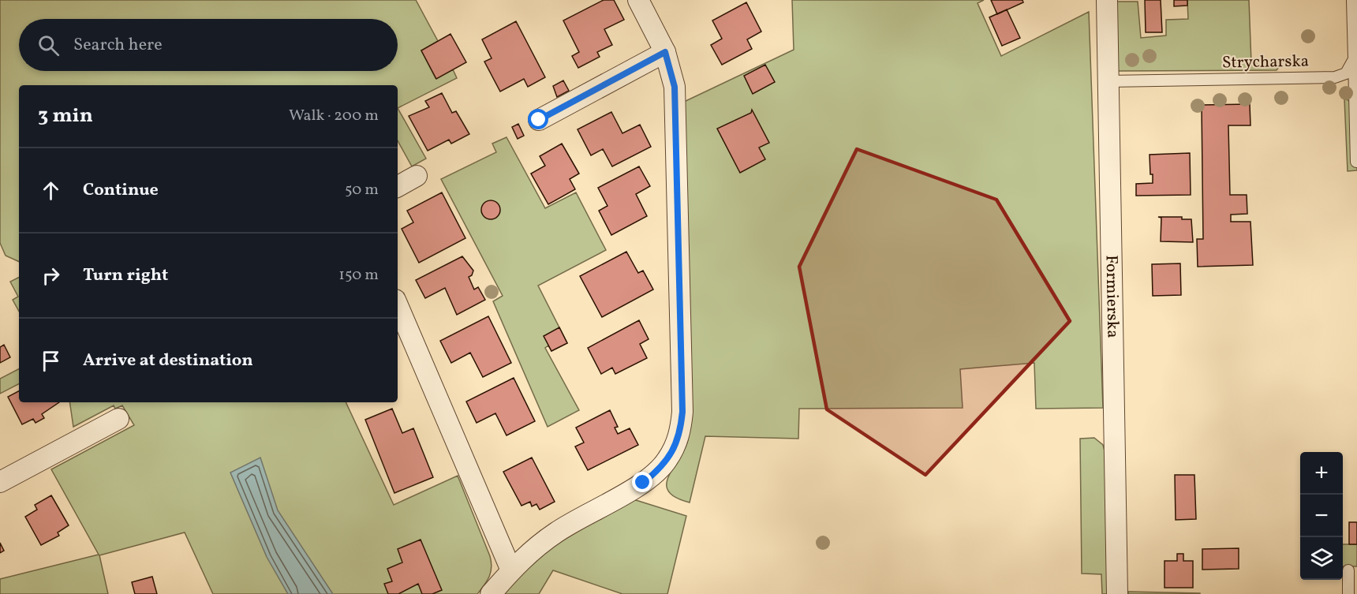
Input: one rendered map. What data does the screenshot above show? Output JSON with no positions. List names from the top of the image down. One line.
{"streets":{"street":["Formierska"],"lane":["Strycharska"]},"crossings":[["Strycharska","Formierska"]],"page":{"search":"Search here","heading":["3 min","Walk · 200 m"],"list":[["Continue","50 m"],["Turn right","150 m"],"Arrive at destination"],"map_buttons":["+","−"]}}
